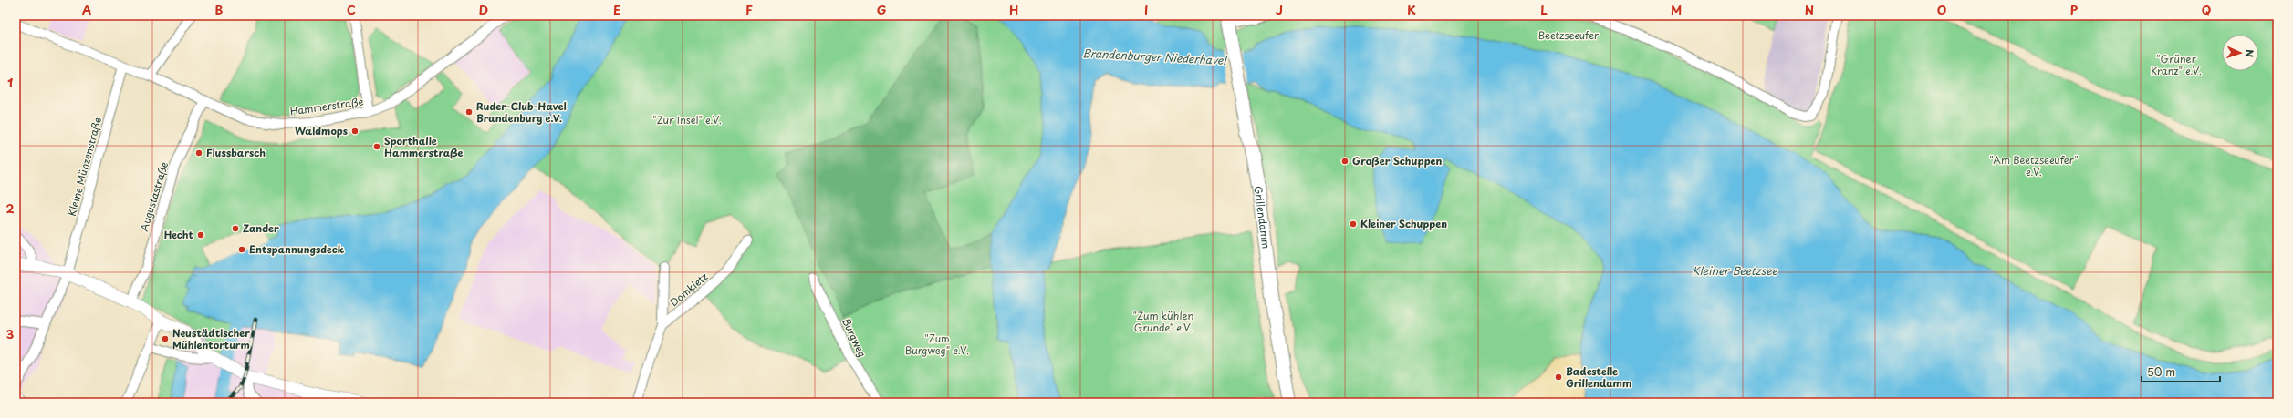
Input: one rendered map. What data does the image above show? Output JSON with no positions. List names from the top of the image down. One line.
{"streets":{"main road":["Grillendamm"],"street":["Hammerstraße","Kleine Münzenstraße","Augustastraße","Domkietz","Burgweg"]},"crossings":[["Hammerstraße","Kleine Münzenstraße"],["Hammerstraße","Augustastraße"]],"water":["Brandenburger Niederhavel","Kleiner Beetzsee"],"parks":["Beetzseeufer","\"Grüner Kranz\" e.V.","\"Zur Insel\" e.V.","\"Am Beetzseeufer\" e.V.","\"Zum kühlen Grunde\" e.V.","\"Zum Burgweg\" e.V."],"places":["Ruder-Club-Havel Brandenburg e.V.","Waldmops","Sporthalle Hammerstraße","Flussbarsch","Großer Schuppen","Kleiner Schuppen","Zander","Hecht","Entspannungsdeck","Neustädtischer Mühlentorturm","Badestelle Grillendamm"],"scale_bar":"50 m","north":"right","grid":{"columns":["A","B","C","D","E","F","G","H","I","J","K","L","M","N","O","P","Q"],"rows":["1","2","3"]}}
